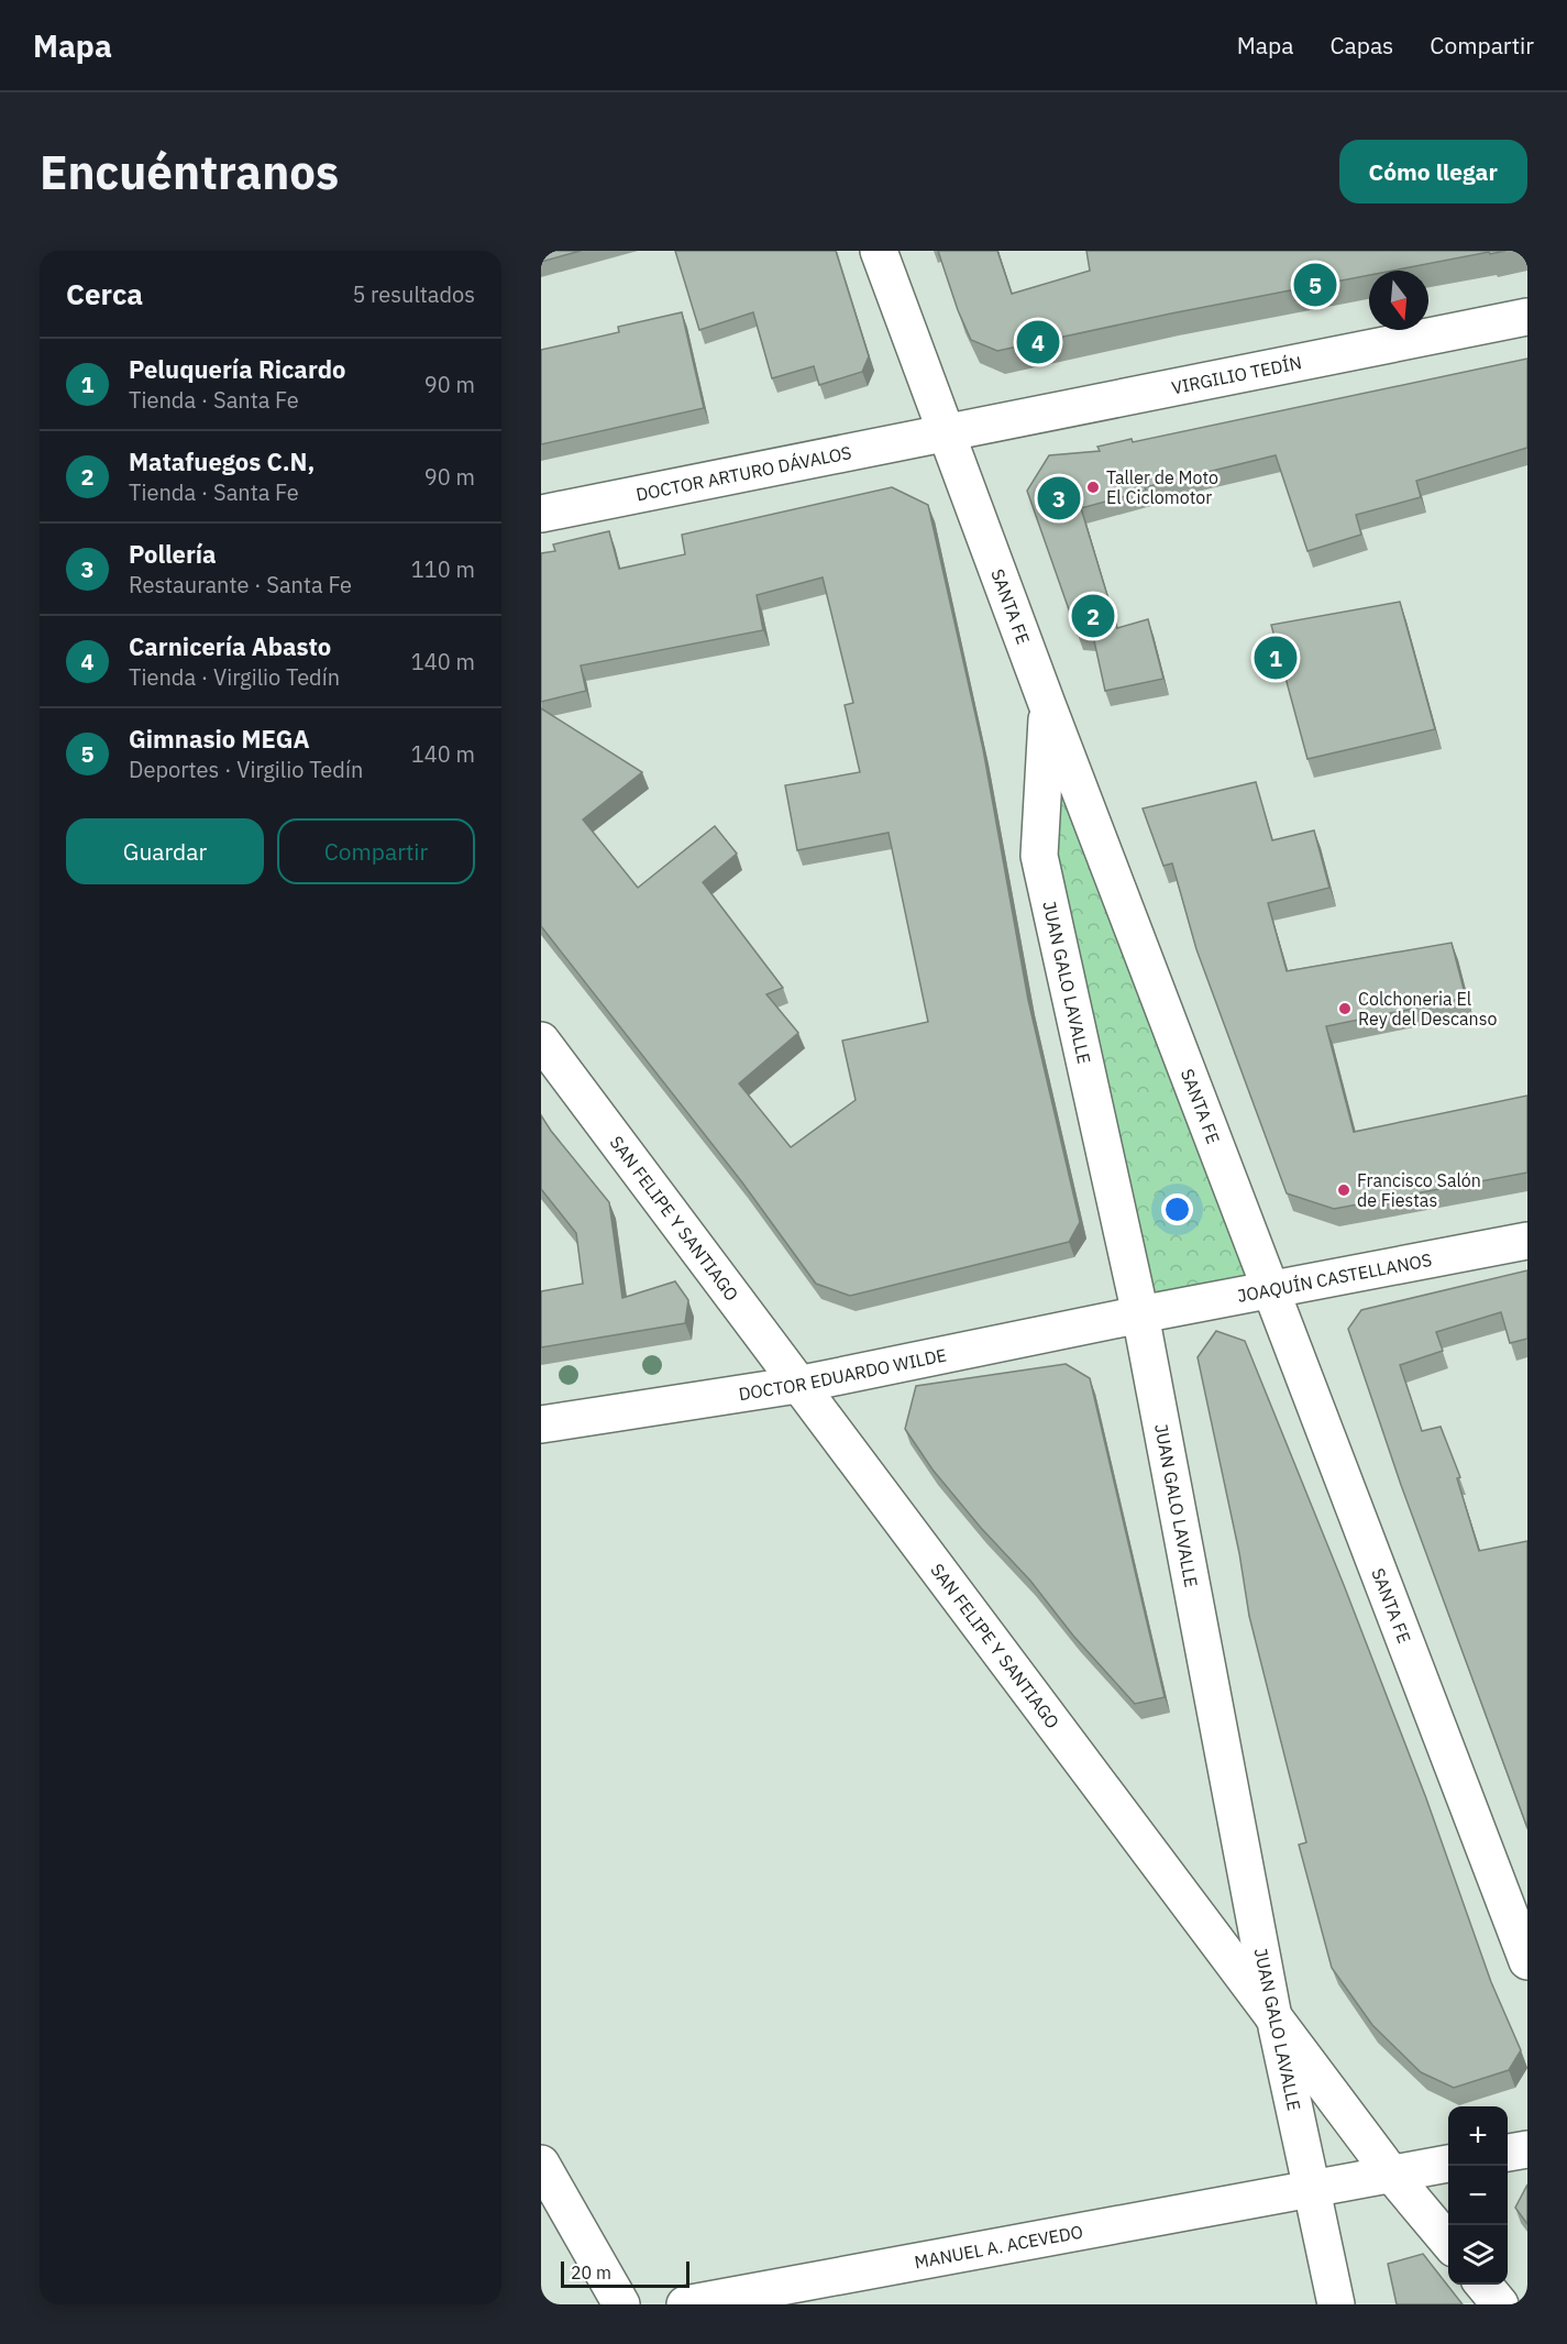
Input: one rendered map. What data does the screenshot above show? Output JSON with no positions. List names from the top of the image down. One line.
{"streets":{"street":["VIRGILIO TEDÍN","DOCTOR ARTURO DÁVALOS","SANTA FE","JUAN GALO LAVALLE","SAN FELIPE Y SANTIAGO","JOAQUÍN CASTELLANOS","DOCTOR EDUARDO WILDE","MANUEL A. ACEVEDO"]},"crossings":[["VIRGILIO TEDÍN","DOCTOR ARTURO DÁVALOS"],["VIRGILIO TEDÍN","SANTA FE"],["DOCTOR ARTURO DÁVALOS","SANTA FE"],["SANTA FE","JUAN GALO LAVALLE"],["SANTA FE","JOAQUÍN CASTELLANOS"],["JUAN GALO LAVALLE","SAN FELIPE Y SANTIAGO"],["JUAN GALO LAVALLE","JOAQUÍN CASTELLANOS"],["JUAN GALO LAVALLE","DOCTOR EDUARDO WILDE"],["JUAN GALO LAVALLE","MANUEL A. ACEVEDO"],["SAN FELIPE Y SANTIAGO","DOCTOR EDUARDO WILDE"],["SAN FELIPE Y SANTIAGO","MANUEL A. ACEVEDO"],["JOAQUÍN CASTELLANOS","DOCTOR EDUARDO WILDE"]],"places":["Taller de Moto El Ciclomotor","Colchoneria El Rey del Descanso","Francisco Salón de Fiestas"],"scale_bar":"20 m","north":"bottom","page":{"header":"Mapa","nav":["Mapa","Capas","Compartir"],"buttons":["Cómo llegar",["Guardar","Compartir"]],"title":"Encuéntranos","heading":["Cerca","5 resultados"],"pins":["5","4","3","2","1"],"list":[{"mark":"1","name":"Peluquería Ricardo","note":"Tienda · Santa Fe","value":"90 m"},{"mark":"2","name":"Matafuegos C.N,","note":"Tienda · Santa Fe","value":"90 m"},{"mark":"3","name":"Pollería","note":"Restaurante · Santa Fe","value":"110 m"},{"mark":"4","name":"Carnicería Abasto","note":"Tienda · Virgilio Tedín","value":"140 m"},{"mark":"5","name":"Gimnasio MEGA","note":"Deportes · Virgilio Tedín","value":"140 m"}],"map_buttons":["+","−"],"scale":"20 m"}}
